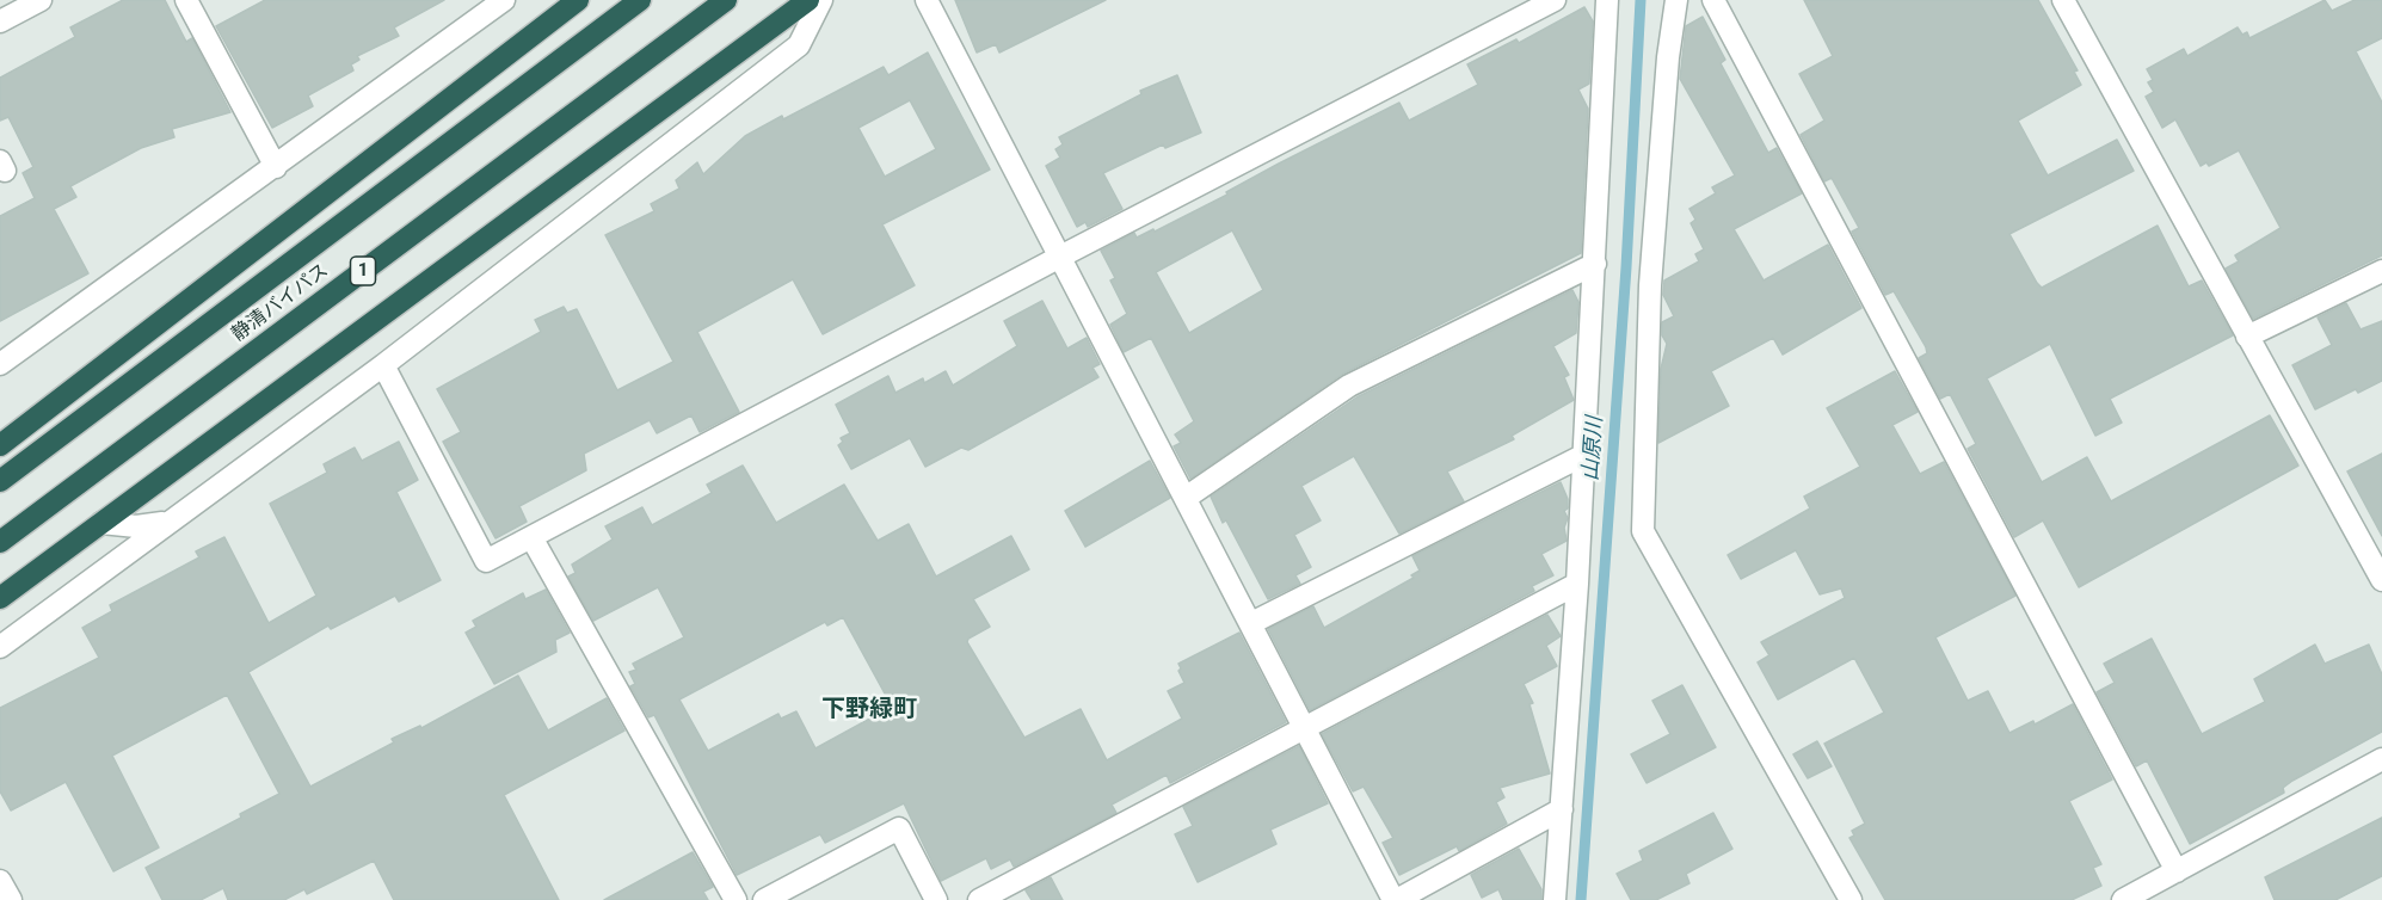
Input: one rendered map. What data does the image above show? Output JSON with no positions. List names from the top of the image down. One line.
{"streets":{"highway":["1","静清バイパス"]},"districts":["下野緑町"],"water":["山原川"]}
